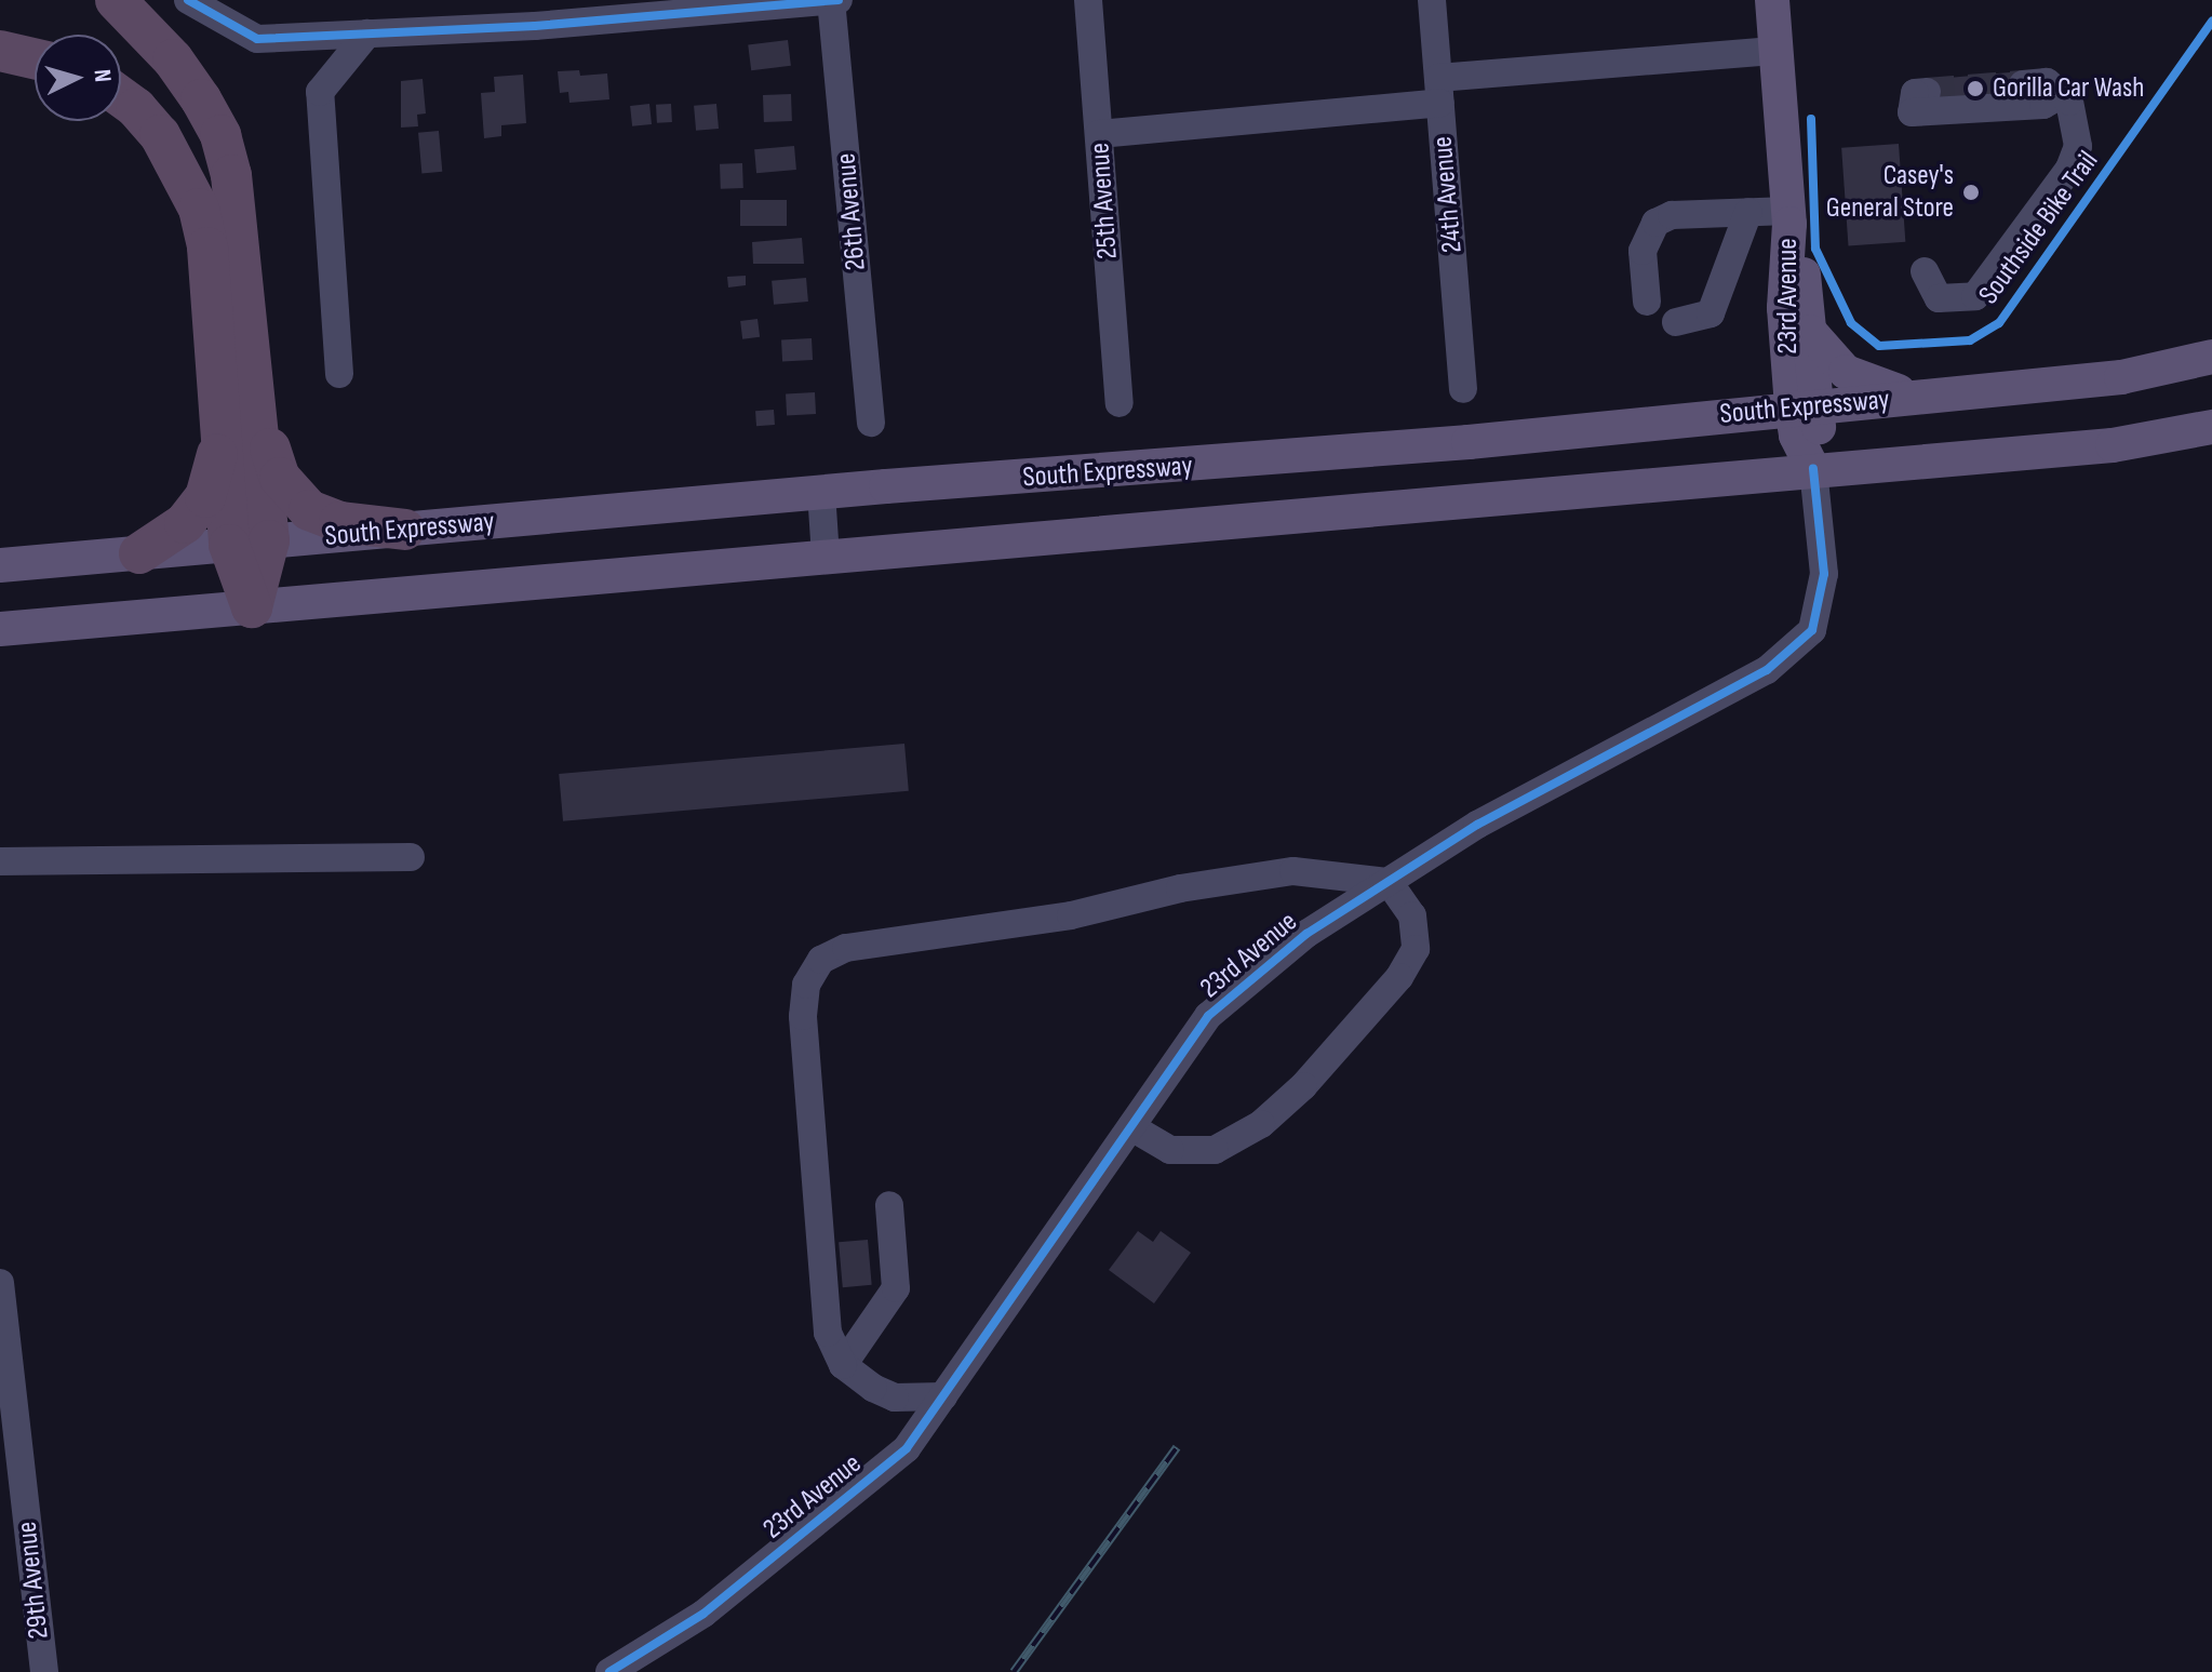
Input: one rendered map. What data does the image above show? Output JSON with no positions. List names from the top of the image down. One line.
{"streets":{"main road":["23rd Avenue","South Expressway"],"street":["24th Avenue","25th Avenue","26th Avenue","29th Avenue"],"cycle path":["Southside Bike Trail"]},"crossings":[["23rd Avenue","South Expressway"]],"places":["Gorilla Car Wash","Casey's General Store"],"north":"right"}
